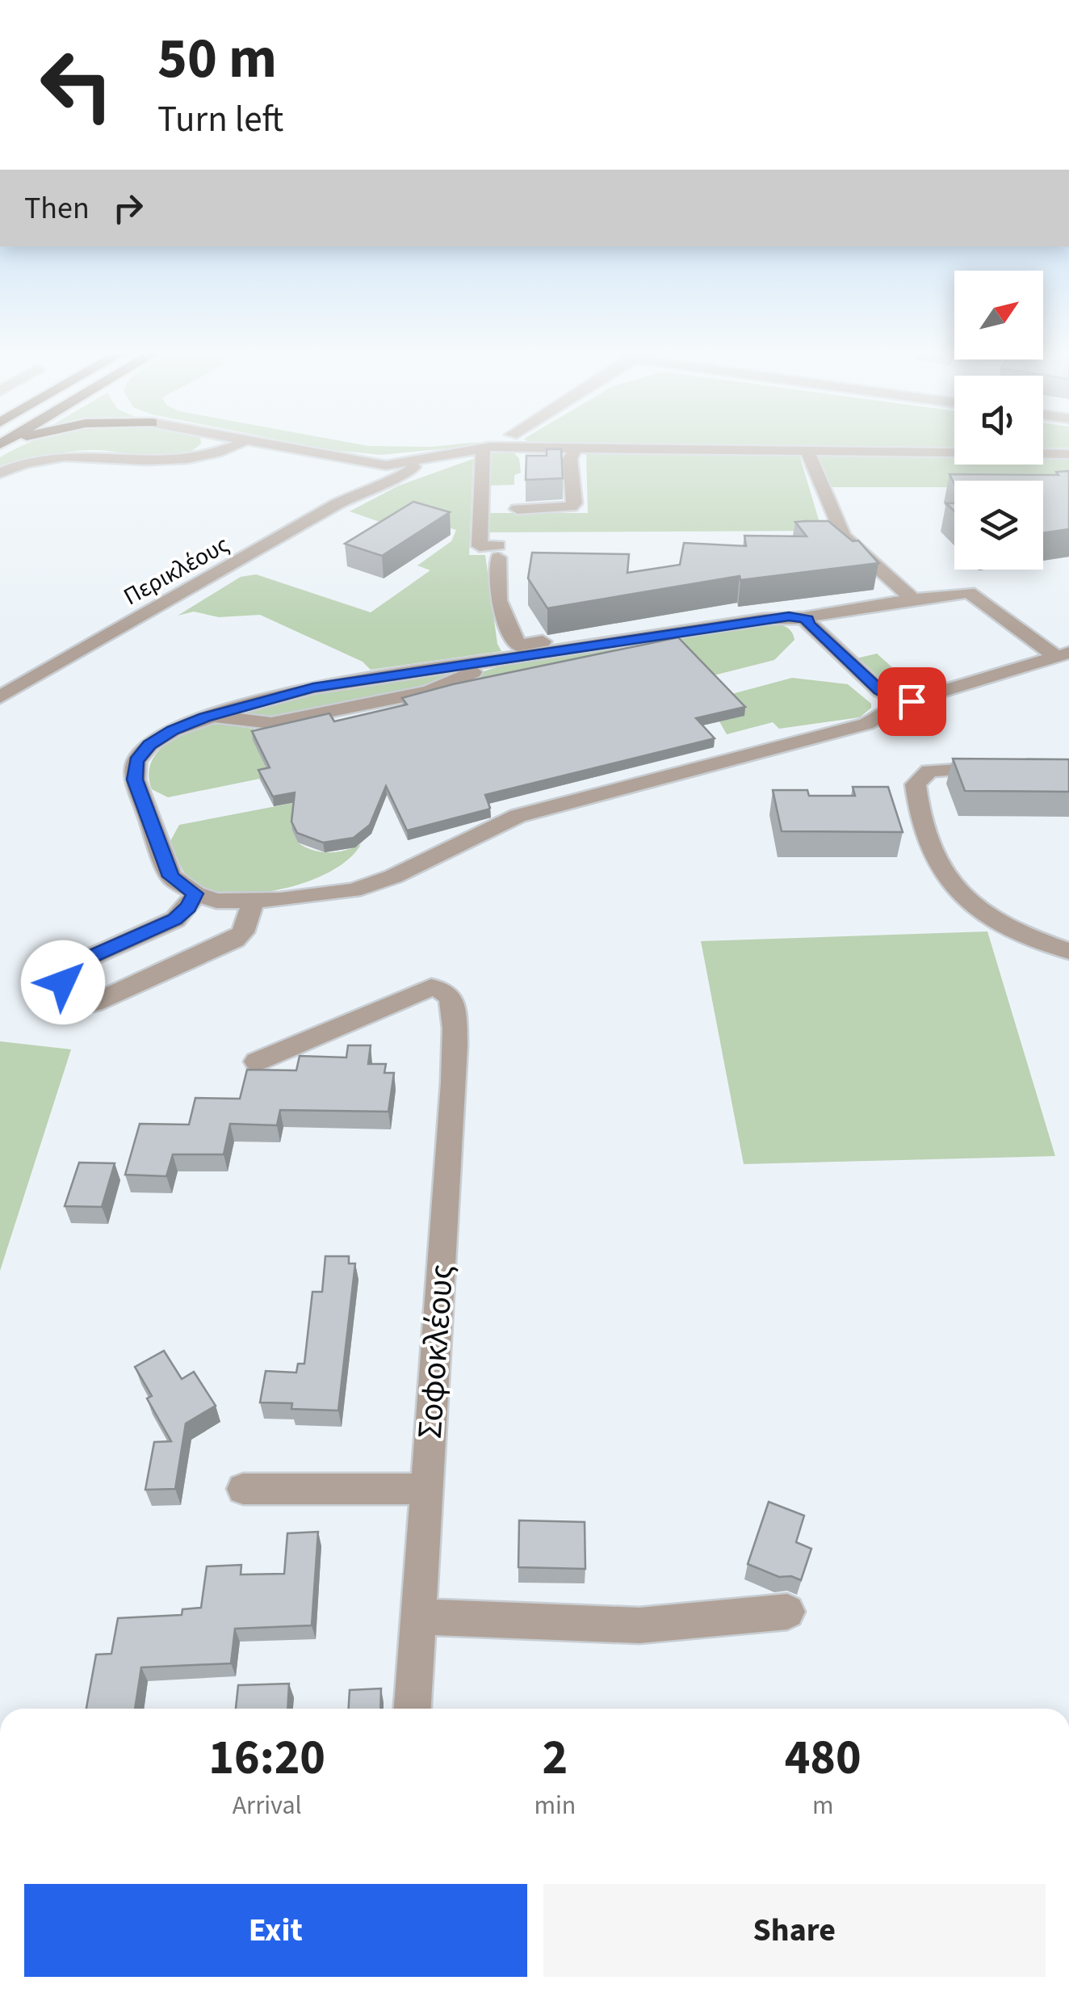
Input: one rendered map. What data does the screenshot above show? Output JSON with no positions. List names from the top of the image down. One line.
{"streets":{"street":["Περικλέους","Σοφοκλέους"]},"north":"top right","page":{"turn":["50 m","Turn left"],"then":"Then","eta":["16:20","Arrival","2","min","480","m"],"buttons":["Exit","Share"]}}
